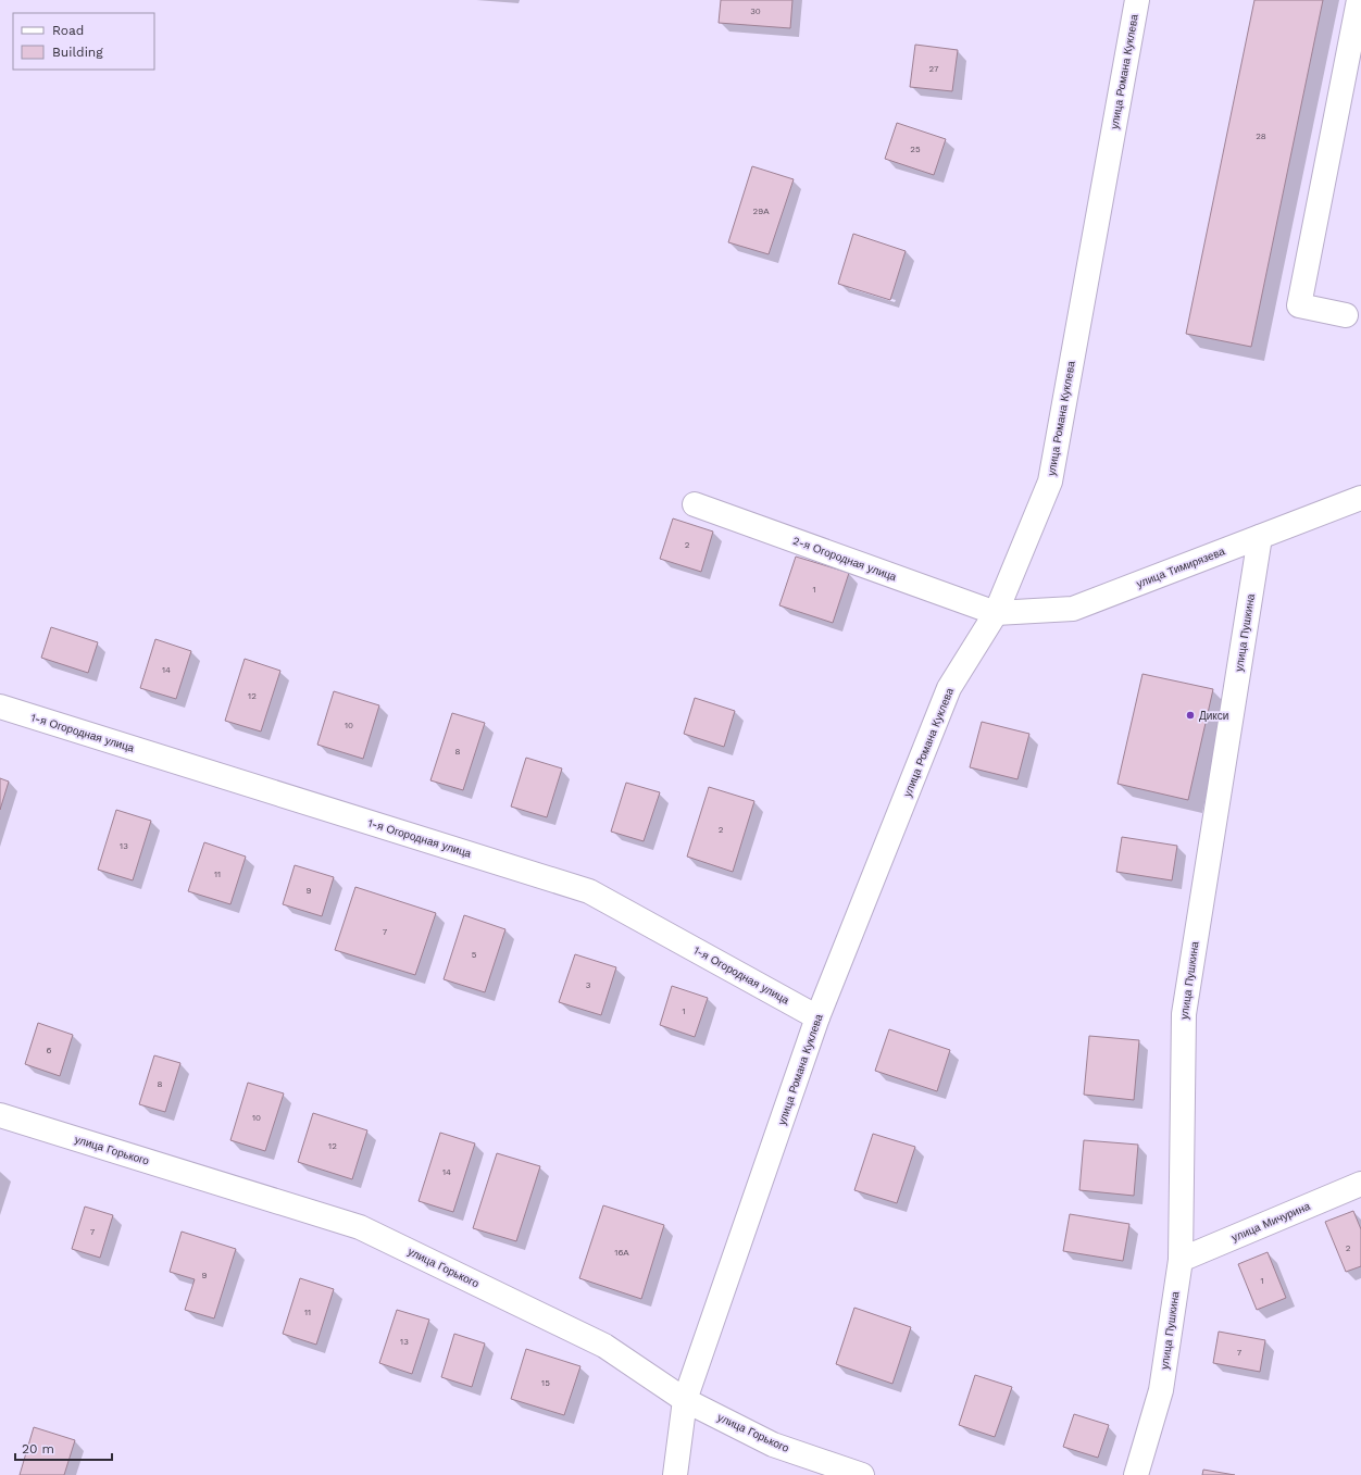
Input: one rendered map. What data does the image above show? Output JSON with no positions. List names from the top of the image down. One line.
{"streets":{"street":["улица Романа Куклева","2-я Огородная улица","улица Тимирязева","улица Пушкина","1-я Огородная улица","улица Горького","улица Мичурина"]},"crossings":[["улица Романа Куклева","2-я Огородная улица"],["улица Романа Куклева","улица Тимирязева"],["улица Романа Куклева","1-я Огородная улица"],["улица Романа Куклева","улица Горького"],["2-я Огородная улица","улица Тимирязева"],["улица Тимирязева","улица Пушкина"],["улица Пушкина","улица Мичурина"]],"places":["Дикси"],"house_numbers":["30","27","28","25","29А","2","1","14","12","10","8","2","13","11","9","7","5","3","1","6","8","10","12","14","7","2","16А","9","1","11","13","7","15"],"legend":["Road","Building"],"scale_bar":"20 m"}
